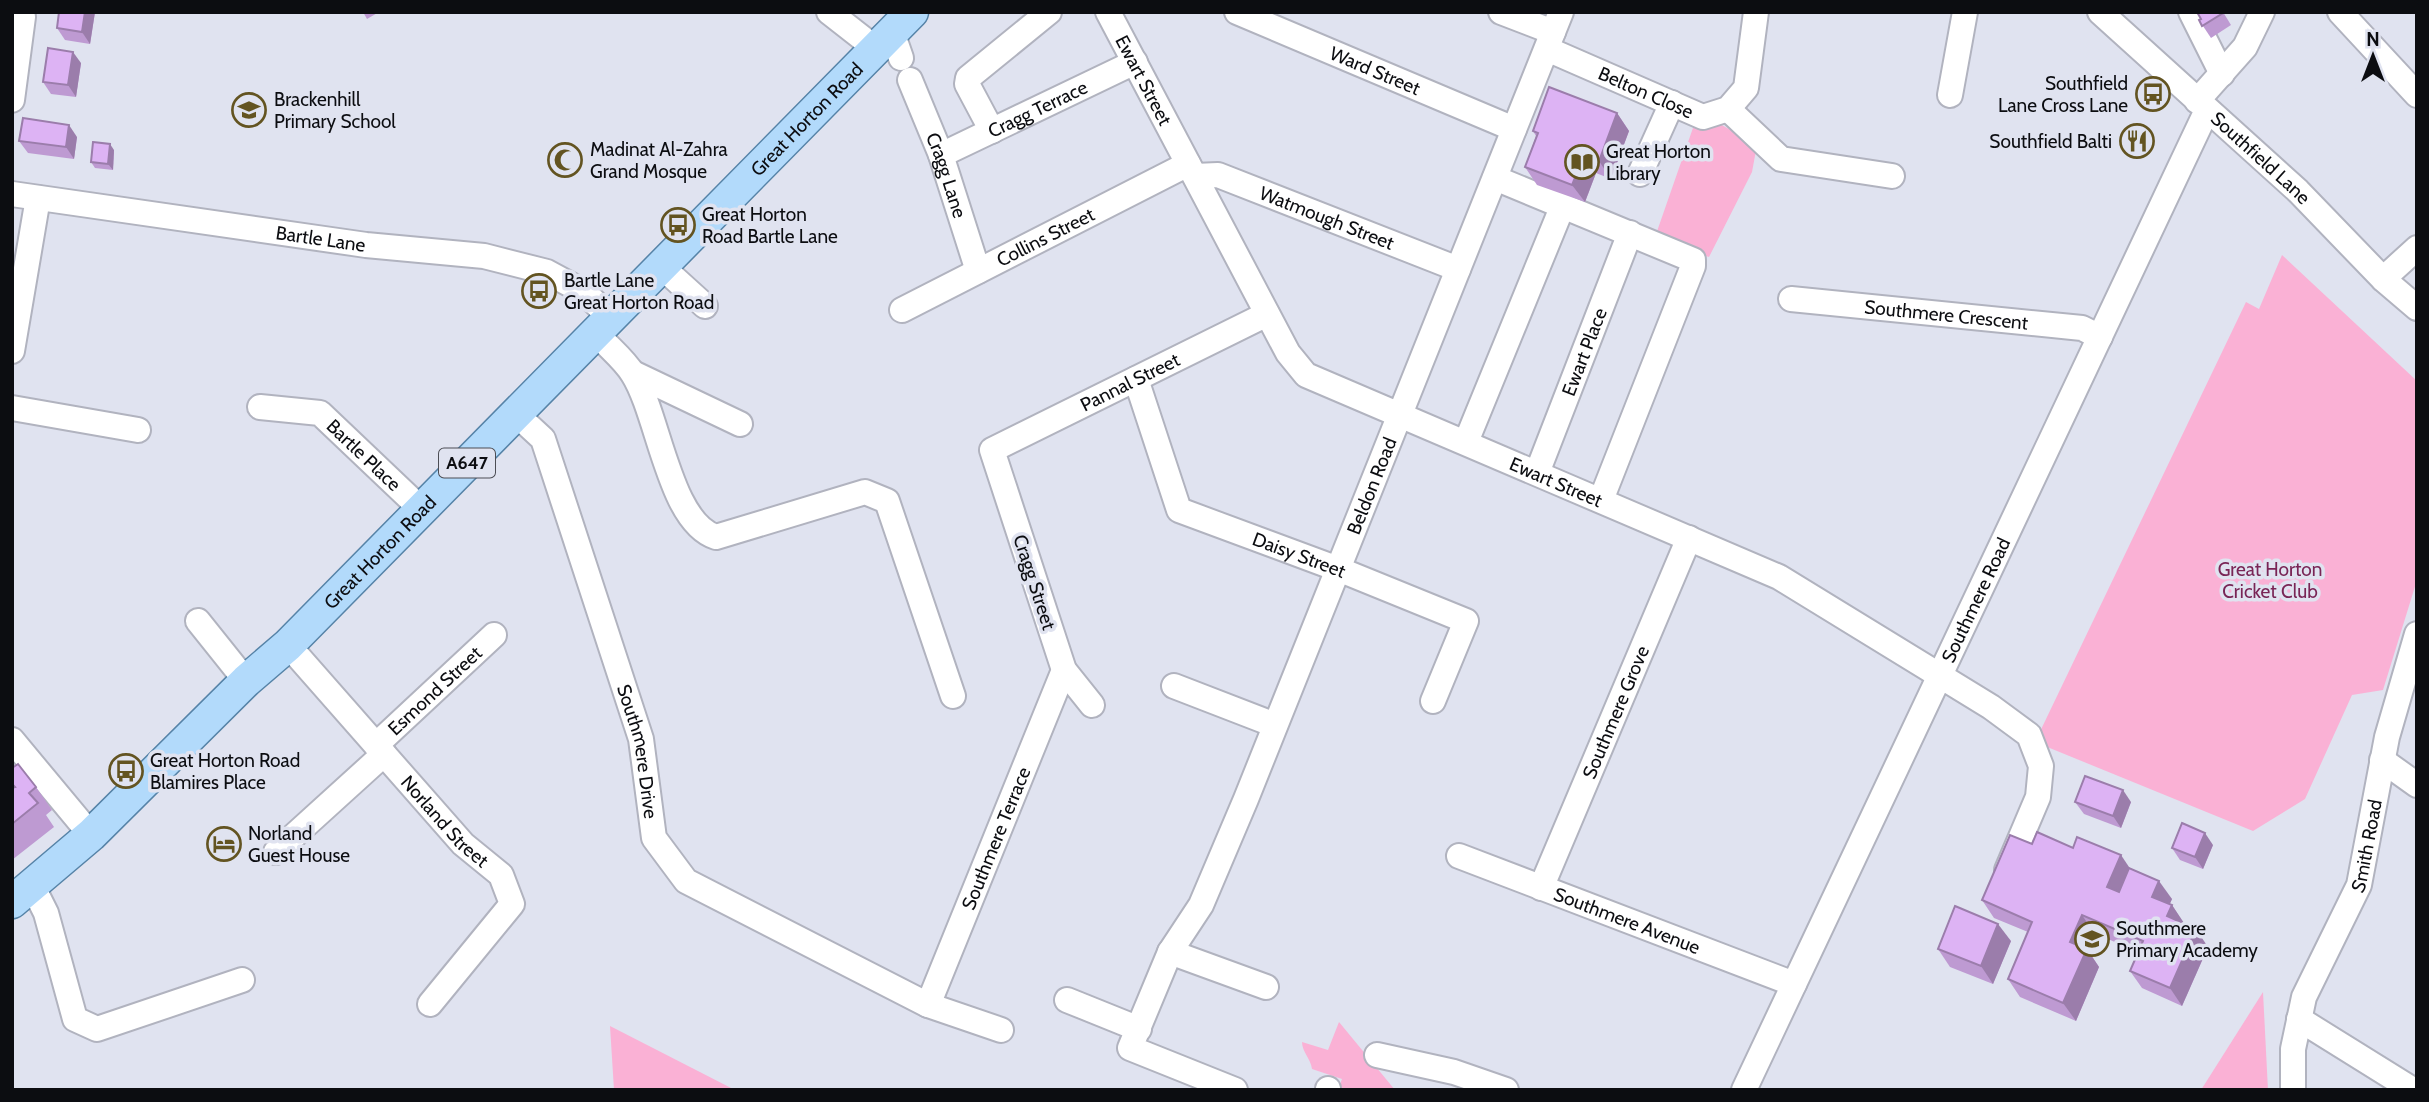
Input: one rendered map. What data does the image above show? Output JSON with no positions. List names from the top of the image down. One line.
{"streets":{"main road":["Great Horton Road","A647"],"street":["Ward Street","Ewart Street","Belton Close","Cragg Terrace","Southfield Lane","Cragg Lane","Watmough Street","Collins Street","Bartle Lane","Southmere Crescent","Ewart Place","Pannal Street","Bartle Place","Beldon Road","Daisy Street","Cragg Street","Southmere Road","Esmond Street","Southmere Grove","Southmere Drive","Norland Street","Southmere Terrace","Smith Road","Southmere Avenue"]},"crossings":[["Ward Street","Beldon Road"],["Ewart Street","Cragg Terrace"],["Ewart Street","Watmough Street"],["Ewart Street","Collins Street"],["Ewart Street","Ewart Place"],["Ewart Street","Pannal Street"],["Ewart Street","Beldon Road"],["Ewart Street","Southmere Road"],["Ewart Street","Southmere Grove"],["Belton Close","Beldon Road"],["Cragg Terrace","Cragg Lane"],["Great Horton Road","Cragg Lane"],["Great Horton Road","Bartle Lane"],["Great Horton Road","Bartle Place"],["Great Horton Road","Southmere Drive"],["Great Horton Road","Norland Street"],["Southfield Lane","Southmere Road"],["Cragg Lane","Collins Street"],["Watmough Street","Collins Street"],["Watmough Street","Beldon Road"],["Southmere Crescent","Southmere Road"],["Pannal Street","Daisy Street"],["Pannal Street","Cragg Street"],["Beldon Road","Daisy Street"],["Cragg Street","Southmere Terrace"],["Southmere Road","Southmere Avenue"],["Esmond Street","Norland Street"],["Southmere Grove","Southmere Avenue"],["Southmere Drive","Southmere Terrace"]],"parks":["Great Horton Cricket Club"],"places":{"bus stop":["Southfield Lane Cross Lane","Great Horton Road Bartle Lane","Bartle Lane Great Horton Road","Great Horton Road Blamires Place"],"school or university":["Brackenhill Primary School","Southmere Primary Academy"],"restaurant":["Southfield Balti"],"mosque":["Madinat Al-Zahra Grand Mosque"],"library":["Great Horton Library"],"hotel":["Norland Guest House"]},"north":"top"}
